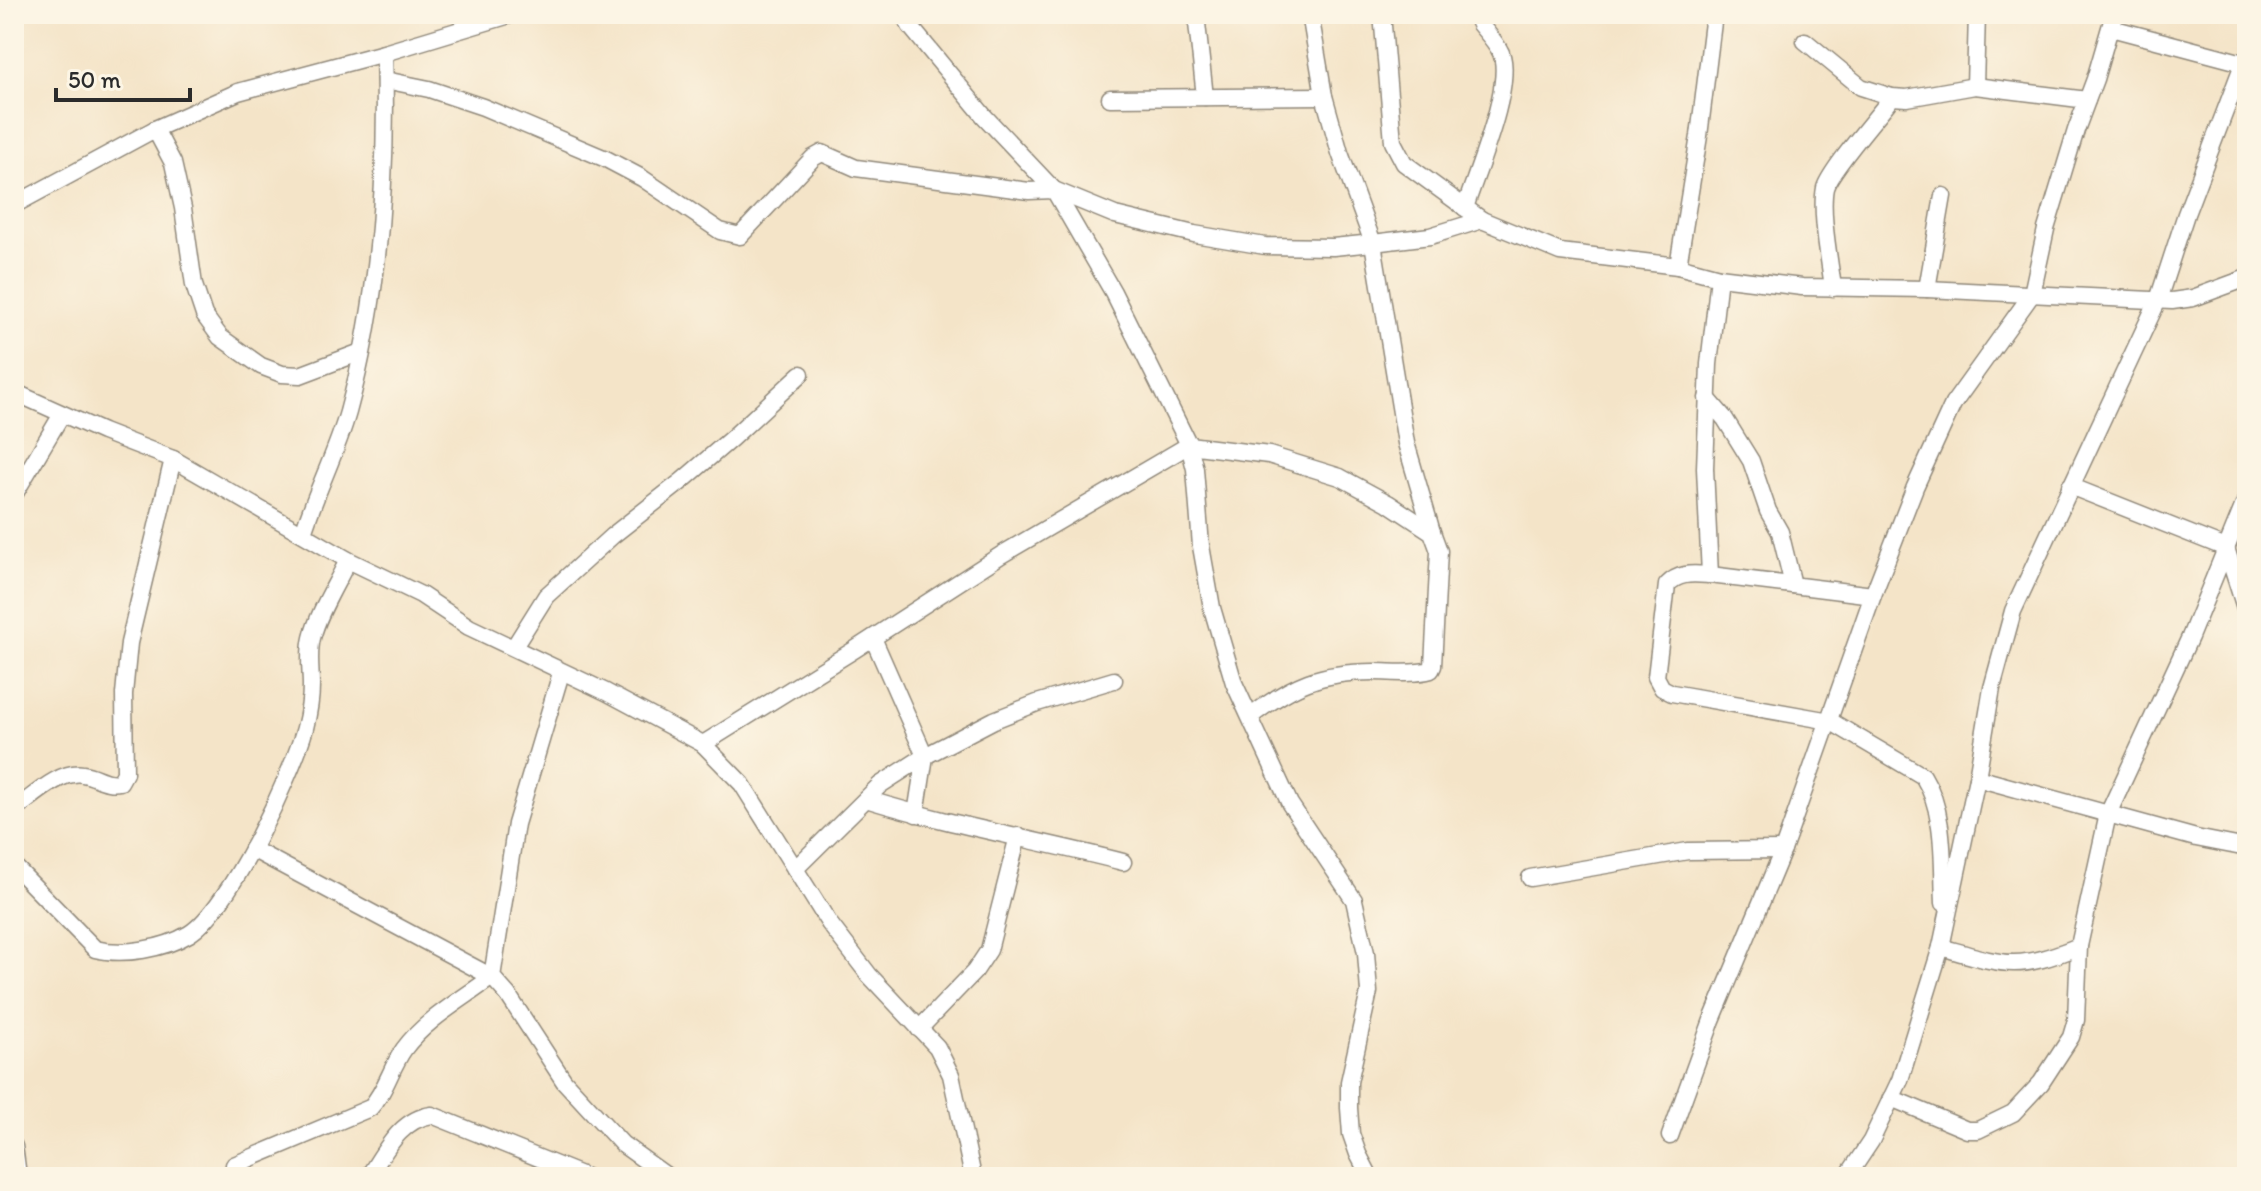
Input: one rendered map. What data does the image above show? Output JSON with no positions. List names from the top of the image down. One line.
{"scale_bar":"50 m"}
